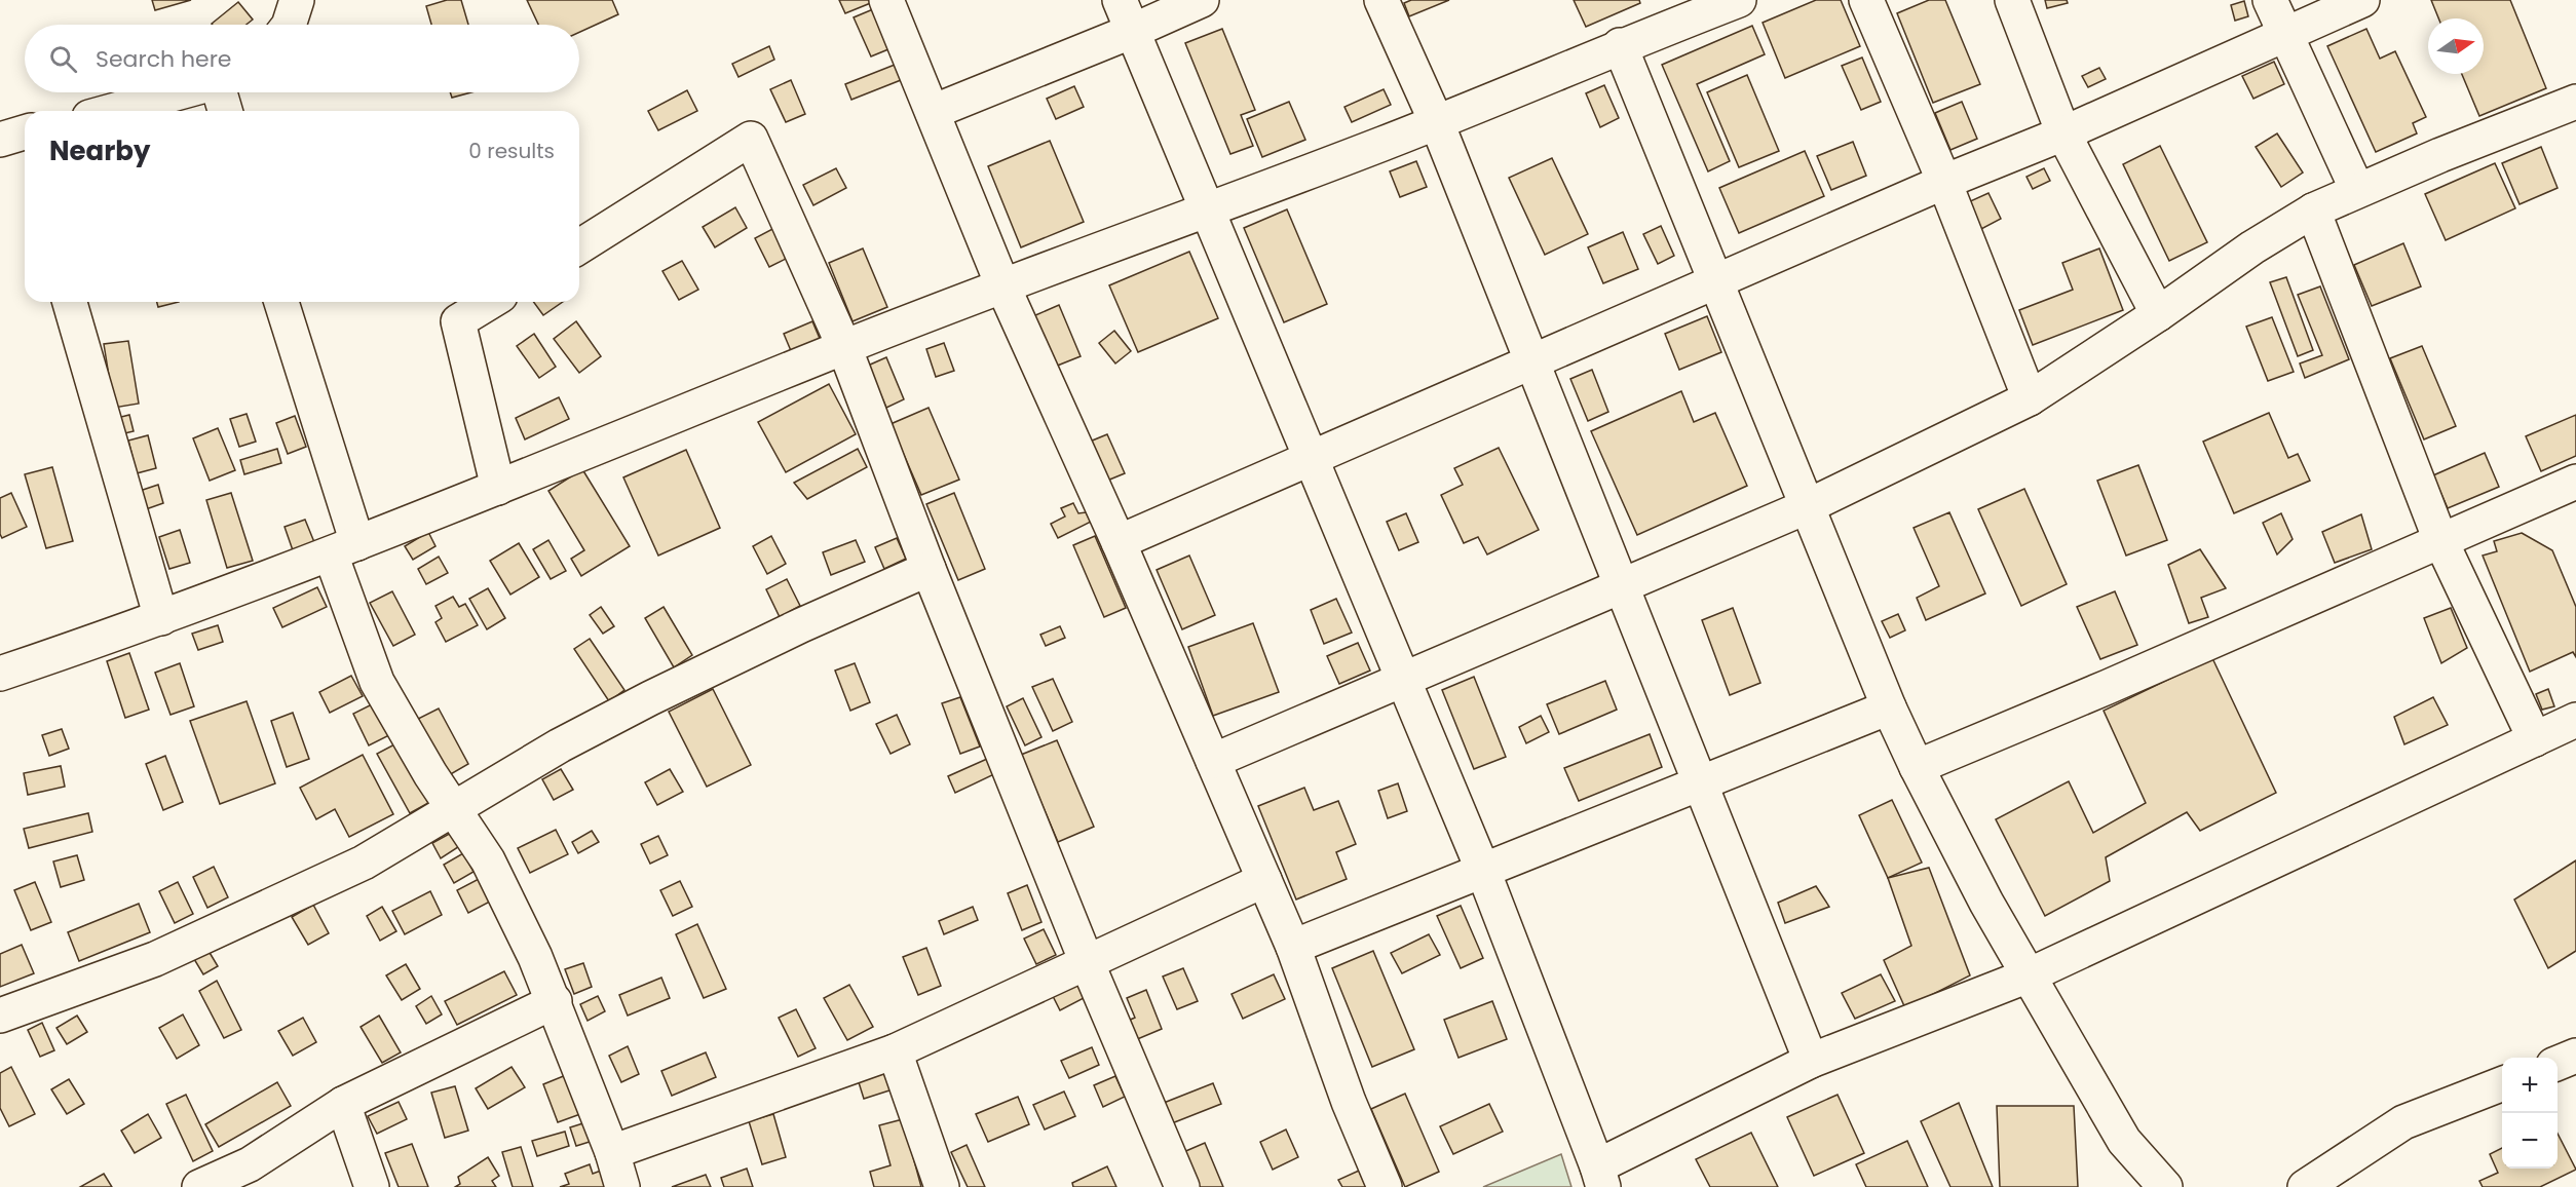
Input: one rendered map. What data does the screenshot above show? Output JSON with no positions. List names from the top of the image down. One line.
{"north":"right","page":{"search":"Search here","heading":["Nearby","0 results"],"map_buttons":["+","−"]}}
